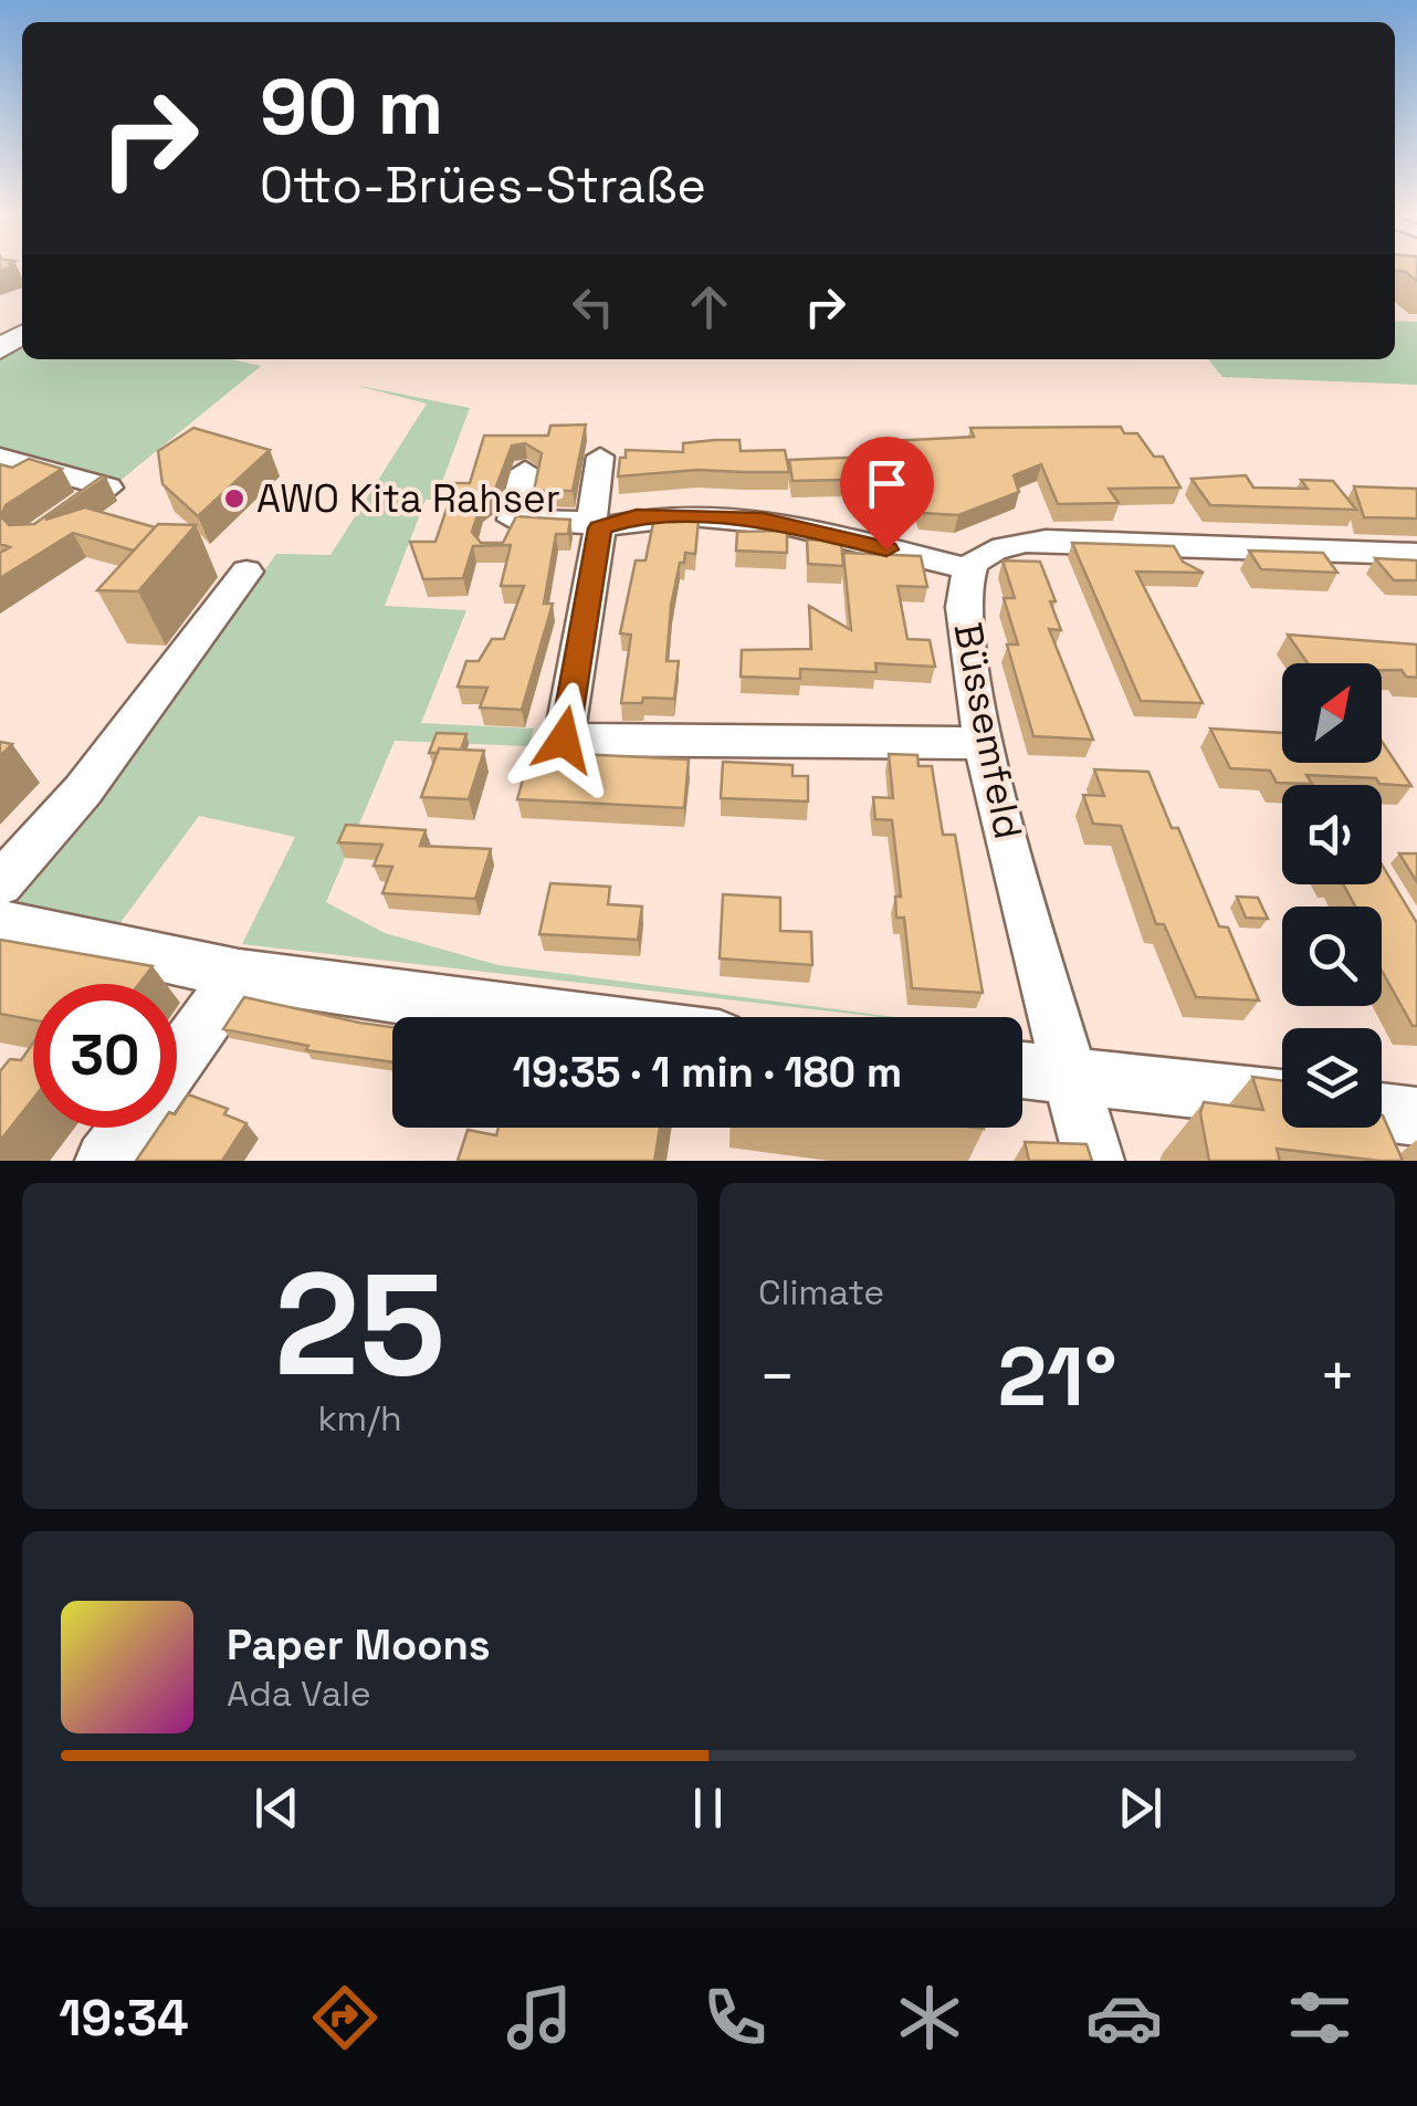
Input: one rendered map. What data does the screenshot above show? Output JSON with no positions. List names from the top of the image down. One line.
{"streets":{"street":["Büssemfeld"]},"places":["AWO Kita Rahser"],"north":"top right","page":{"turn":["90 m","Otto-Brües-Straße"],"limit":"30","trip":"19:35 · 1 min · 180 m","tile":[["25","km/h"],"Climate"],"heat":["−","21°","+"],"song":["Paper Moons","Ada Vale"],"tabs":"19:34"}}
